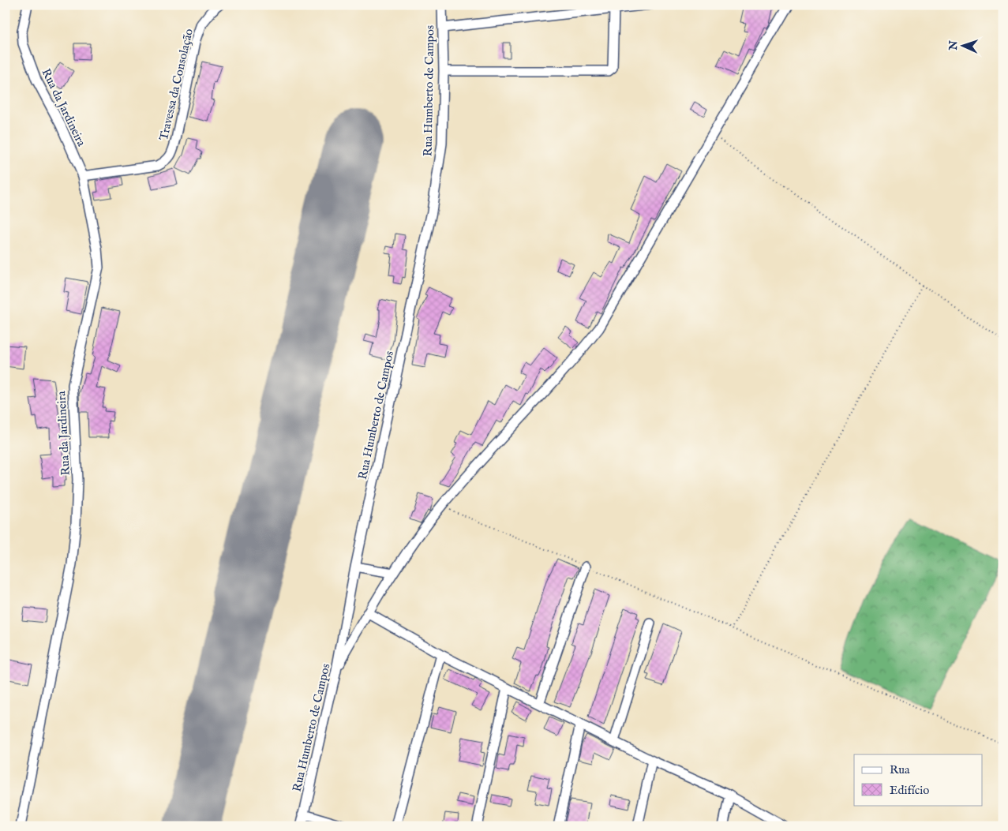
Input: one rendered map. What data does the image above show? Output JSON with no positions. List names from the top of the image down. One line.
{"streets":{"street":["Travessa da Consolação","Rua Humberto de Campos","Rua da Jardineira"]},"crossings":[["Travessa da Consolação","Rua da Jardineira"]],"legend":["Rua","Edifício"],"north":"left"}
